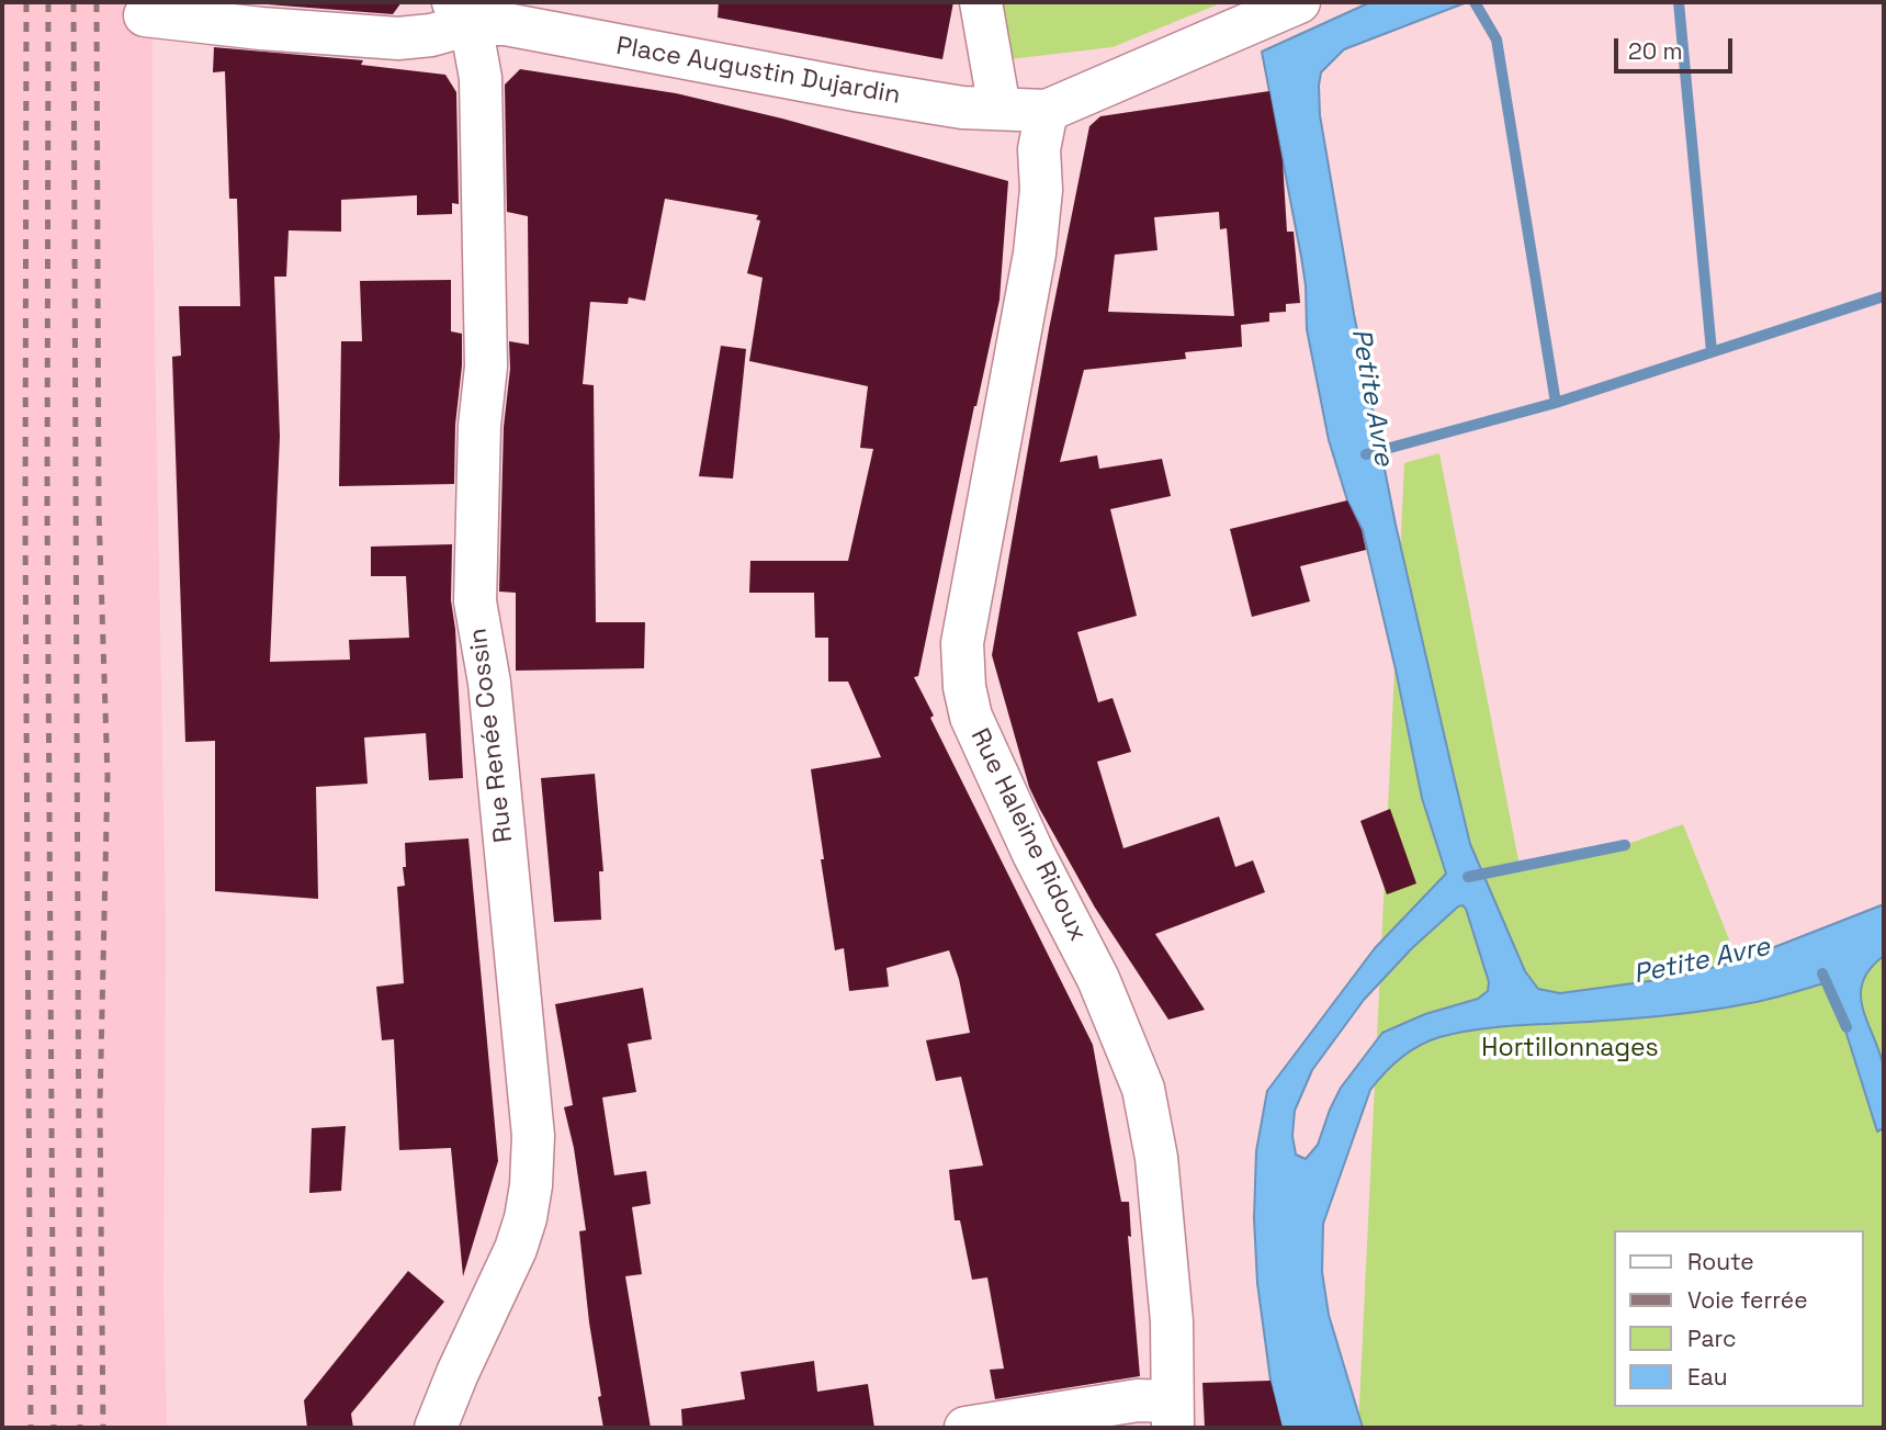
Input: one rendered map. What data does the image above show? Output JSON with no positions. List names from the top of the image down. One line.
{"streets":{"street":["Place Augustin Dujardin","Rue Renée Cossin","Rue Haleine Ridoux"]},"crossings":[["Place Augustin Dujardin","Rue Renée Cossin"],["Place Augustin Dujardin","Rue Haleine Ridoux"]],"water":["Petite Avre"],"parks":["Hortillonnages"],"legend":["Route","Voie ferrée","Parc","Eau"],"scale_bar":"20 m"}
